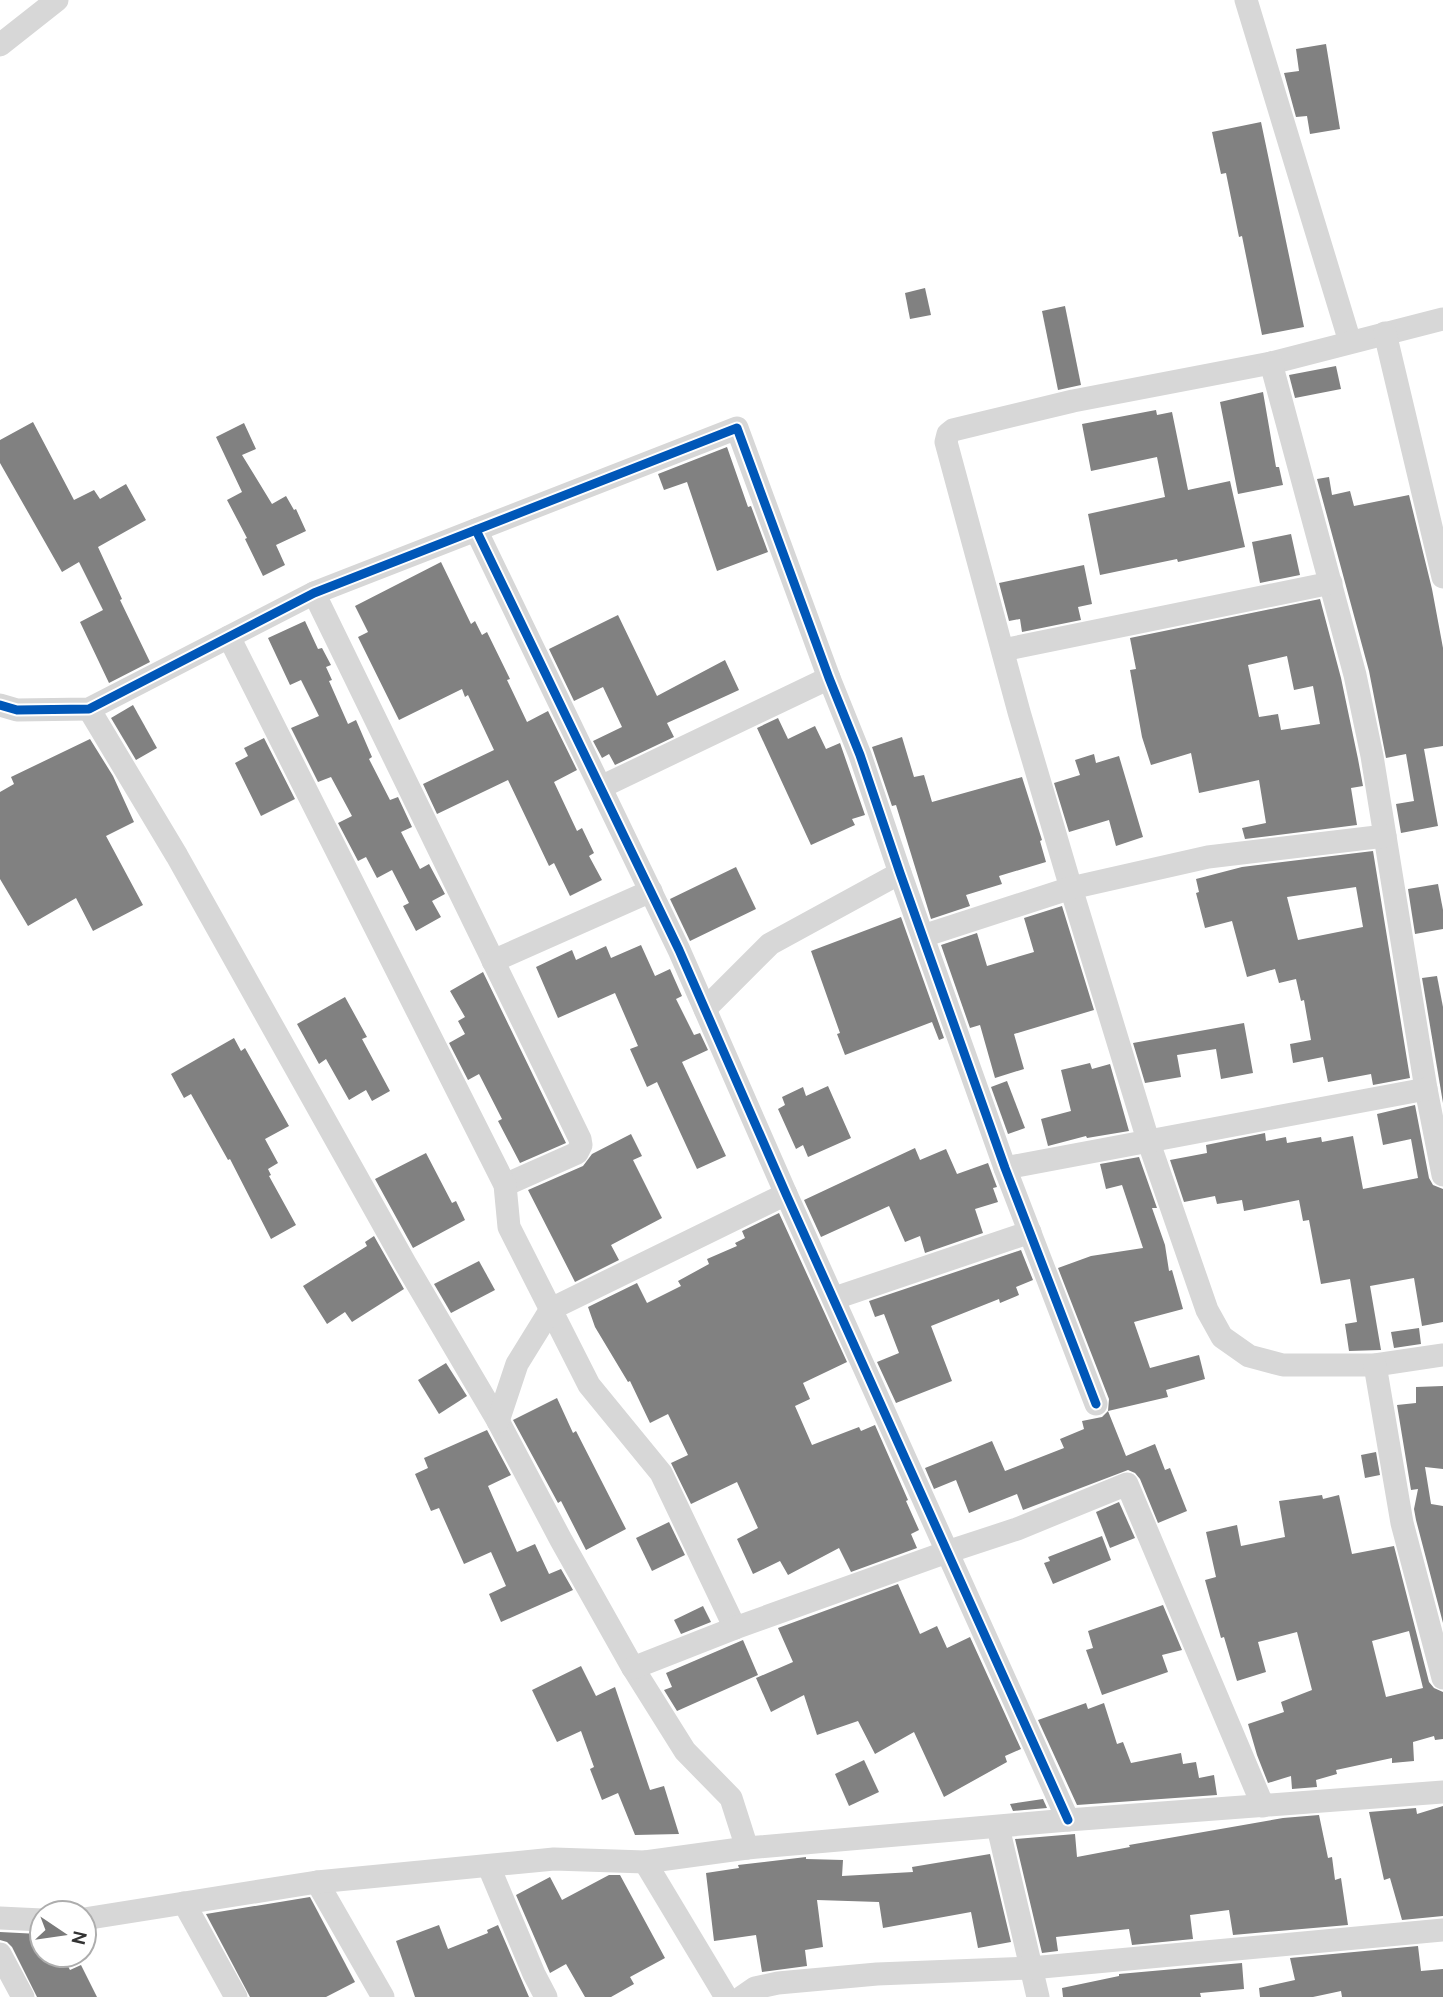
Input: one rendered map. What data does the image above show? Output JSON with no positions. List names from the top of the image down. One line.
{"north":"right"}
